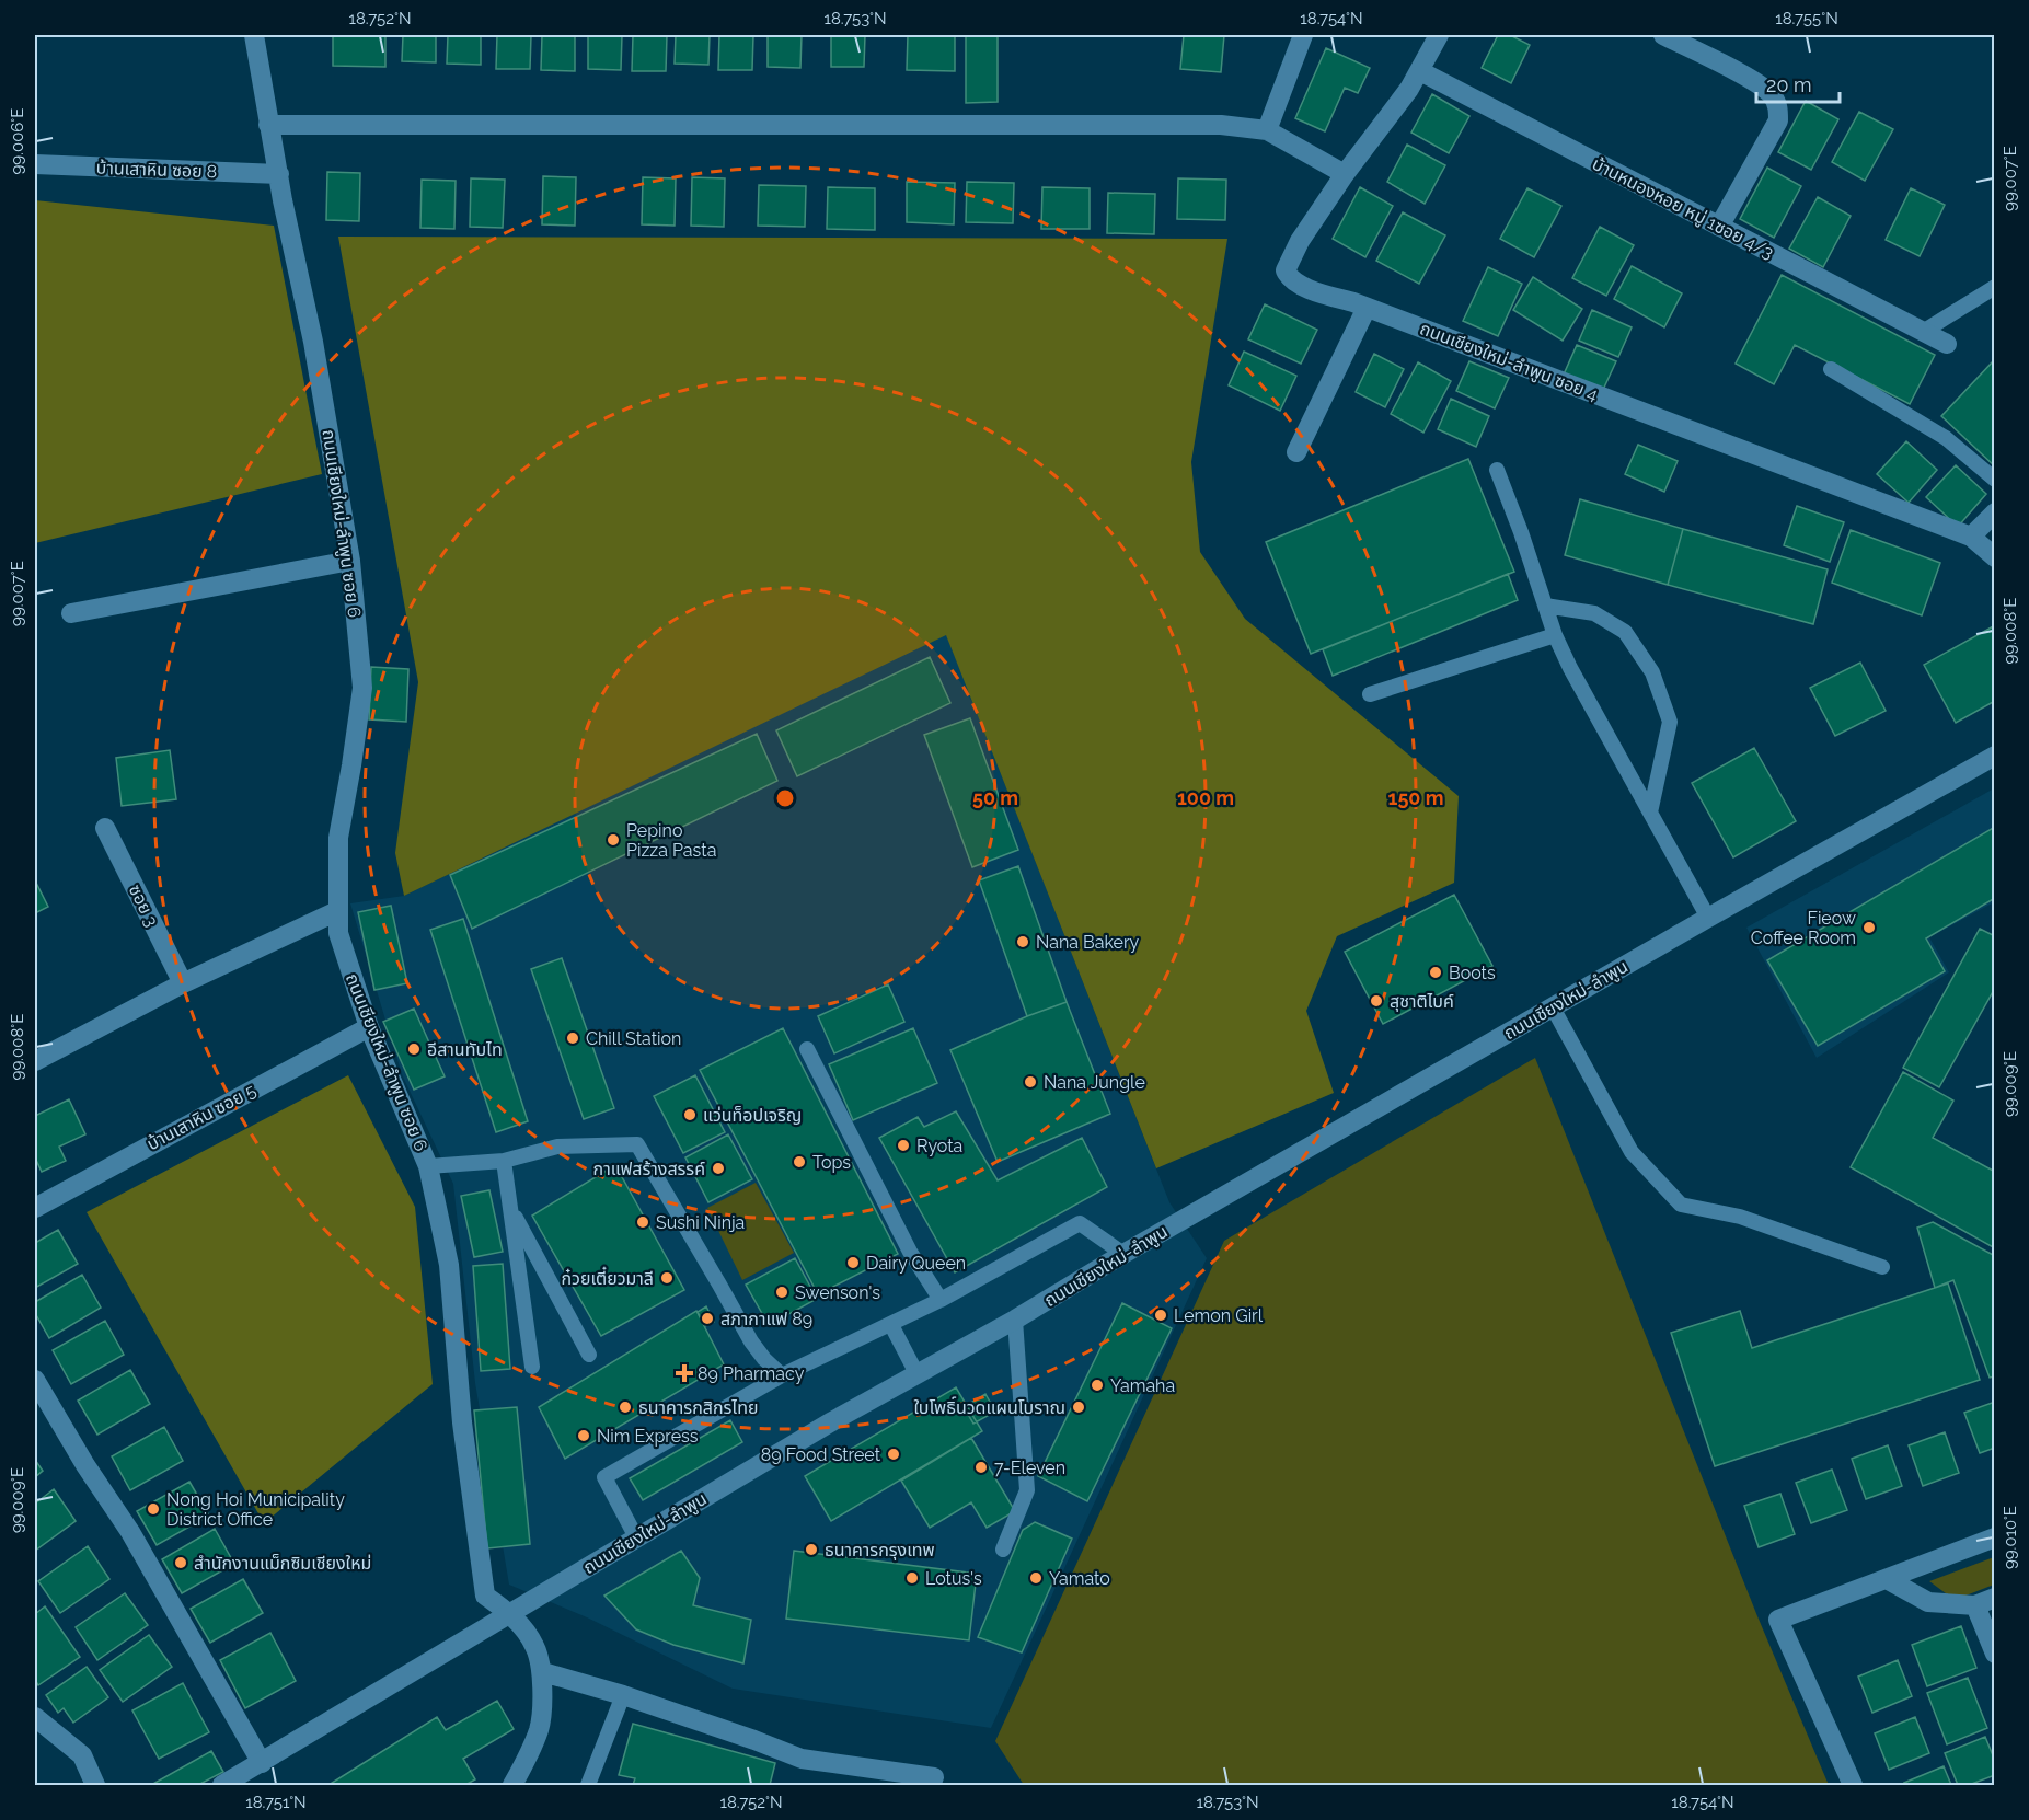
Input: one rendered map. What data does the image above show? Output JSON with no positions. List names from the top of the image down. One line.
{"streets":{"street":["บ้านเสาหิน ซอย 8","บ้านหนองหอย หมู่ 1ซอย 4/3","ถนนเชียงใหม่-ลำพูน ซอย 4","ถนนเชียงใหม่-ลำพูน ซอย 6","ซอย 3","ถนนเชียงใหม่-ลำพูน","บ้านเสาหิน ซอย 5"]},"crossings":[["บ้านเสาหิน ซอย 8","ถนนเชียงใหม่-ลำพูน ซอย 6"],["บ้านหนองหอย หมู่ 1ซอย 4/3","ถนนเชียงใหม่-ลำพูน ซอย 4"],["ถนนเชียงใหม่-ลำพูน ซอย 6","ถนนเชียงใหม่-ลำพูน"],["ถนนเชียงใหม่-ลำพูน ซอย 6","บ้านเสาหิน ซอย 5"]],"places":{"other":["Pepino Pizza Pasta","Fieow Coffee Room","Nana Bakery","Boots","สุชาติไบค์","Chill Station","อีสานทับไท","Nana Jungle","แว่นท็อปเจริญ","Ryota","Tops","กาแฟสร้างสรรค์","Sushi Ninja","Dairy Queen","ก๋วยเตี๋ยวมาลี","Swenson's","Lemon Girl","สภากาแฟ 89","Yamaha","ธนาคารกสิกรไทย","ใบโพธิ์นวดแผนโบราณ","Nim Express","89 Food Street","7-Eleven","Nong Hoi Municipality District Office","ธนาคารกรุงเทพ","สำนักงานแม็กซิมเชียงใหม่","Lotus's","Yamato"],"health":["89 Pharmacy"]},"scale_bar":"20 m","coordinates":["18.752°N","18.753°N","18.754°N","18.755°N","99.006°E","99.007°E","99.008°E","99.009°E","99.010°E","18.751°N"],"rings":["50 m","100 m","150 m"]}
